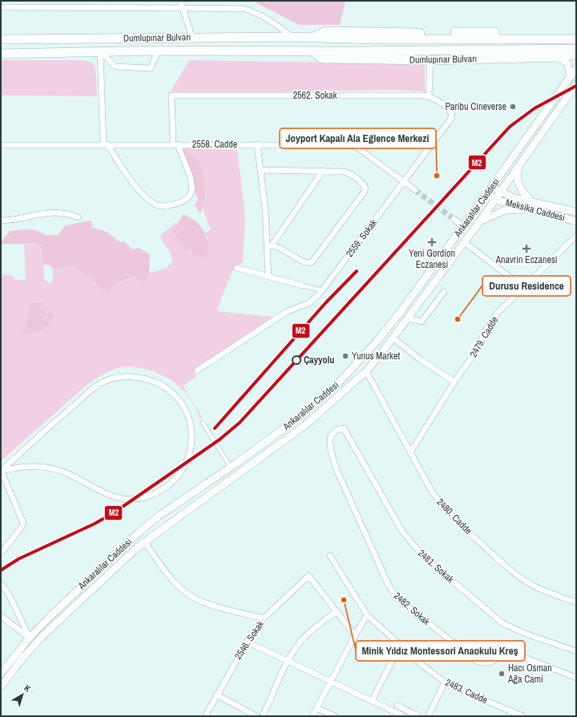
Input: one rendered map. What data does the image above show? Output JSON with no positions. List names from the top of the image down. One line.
{"streets":{"highway":["Dumlupınar Bulvarı"],"main road":["Ankaralılar Caddesi","Meksika Caddesi"],"street":["2562. Sokak","2558. Cadde","2559. Sokak","2479. Cadde","2480. Cadde","2481. Sokak","2482. Sokak","2546. Sokak","2483. Cadde"]},"crossings":[["2562. Sokak","2558. Cadde"],["2562. Sokak","2559. Sokak"],["2558. Cadde","2559. Sokak"],["Ankaralılar Caddesi","Meksika Caddesi"],["Ankaralılar Caddesi","2480. Cadde"],["2479. Cadde","2480. Cadde"],["2481. Sokak","2482. Sokak"]],"places":{"other":["Paribu Cineverse","Joyport Kapalı Ala Eğlence Merkezi","Durusu Residence","Yunus Market","Çayyolu","Minik Yıldız Montessori Anaokulu Kreş","Hacı Osman Ağa Cami"],"health":["Yeni Gordion Eczanesi","Anavrin Eczanesi"]},"lines":["transit line M2"],"north":"top right"}
